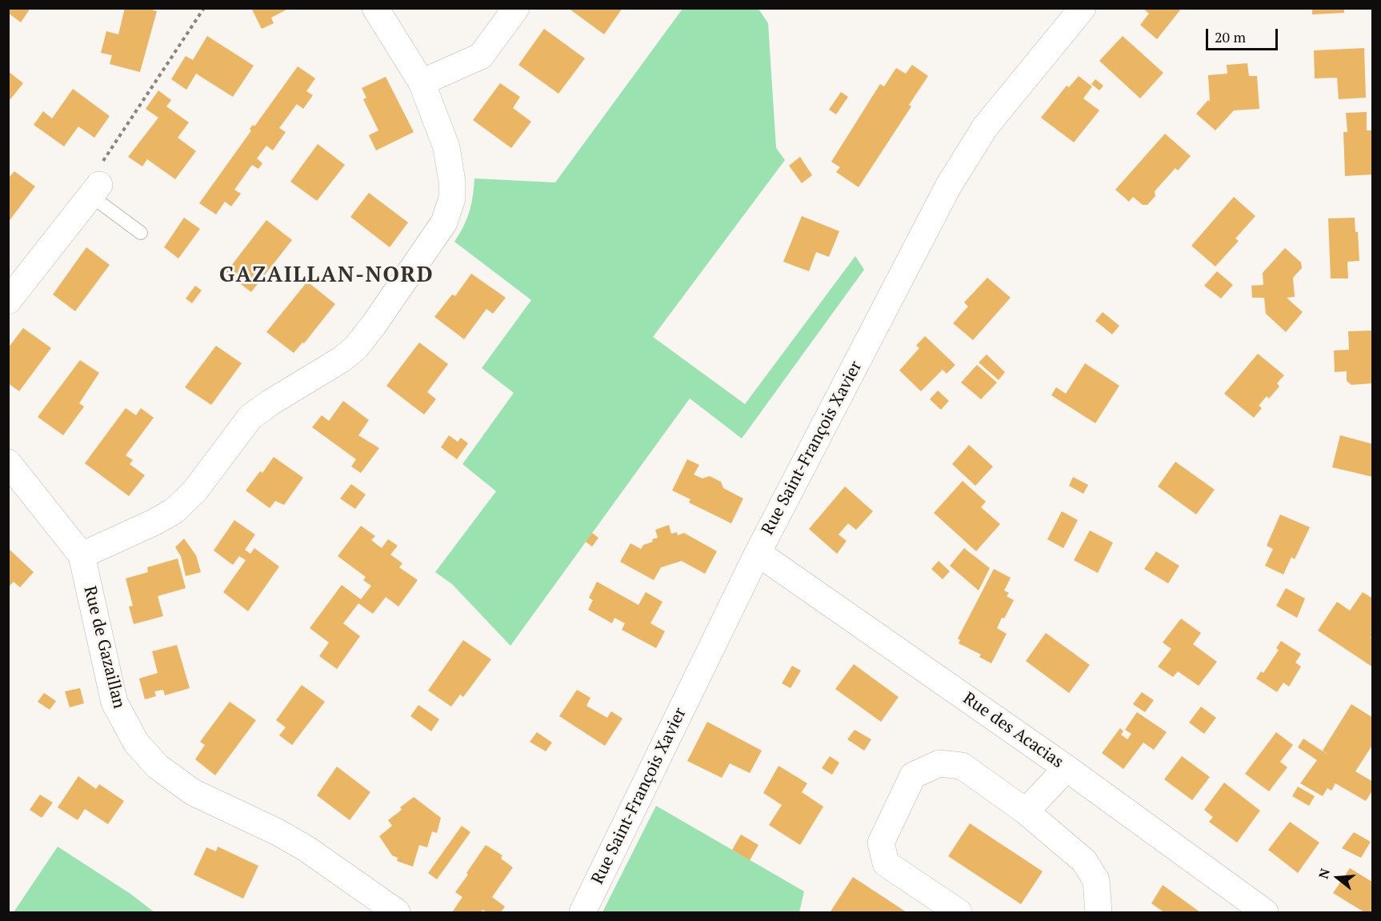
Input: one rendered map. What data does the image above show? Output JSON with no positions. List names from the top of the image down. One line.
{"streets":{"street":["Rue Saint-François Xavier","Rue de Gazaillan","Rue des Acacias"]},"crossings":[["Rue Saint-François Xavier","Rue des Acacias"]],"districts":["GAZAILLAN-NORD"],"scale_bar":"20 m","north":"left"}
